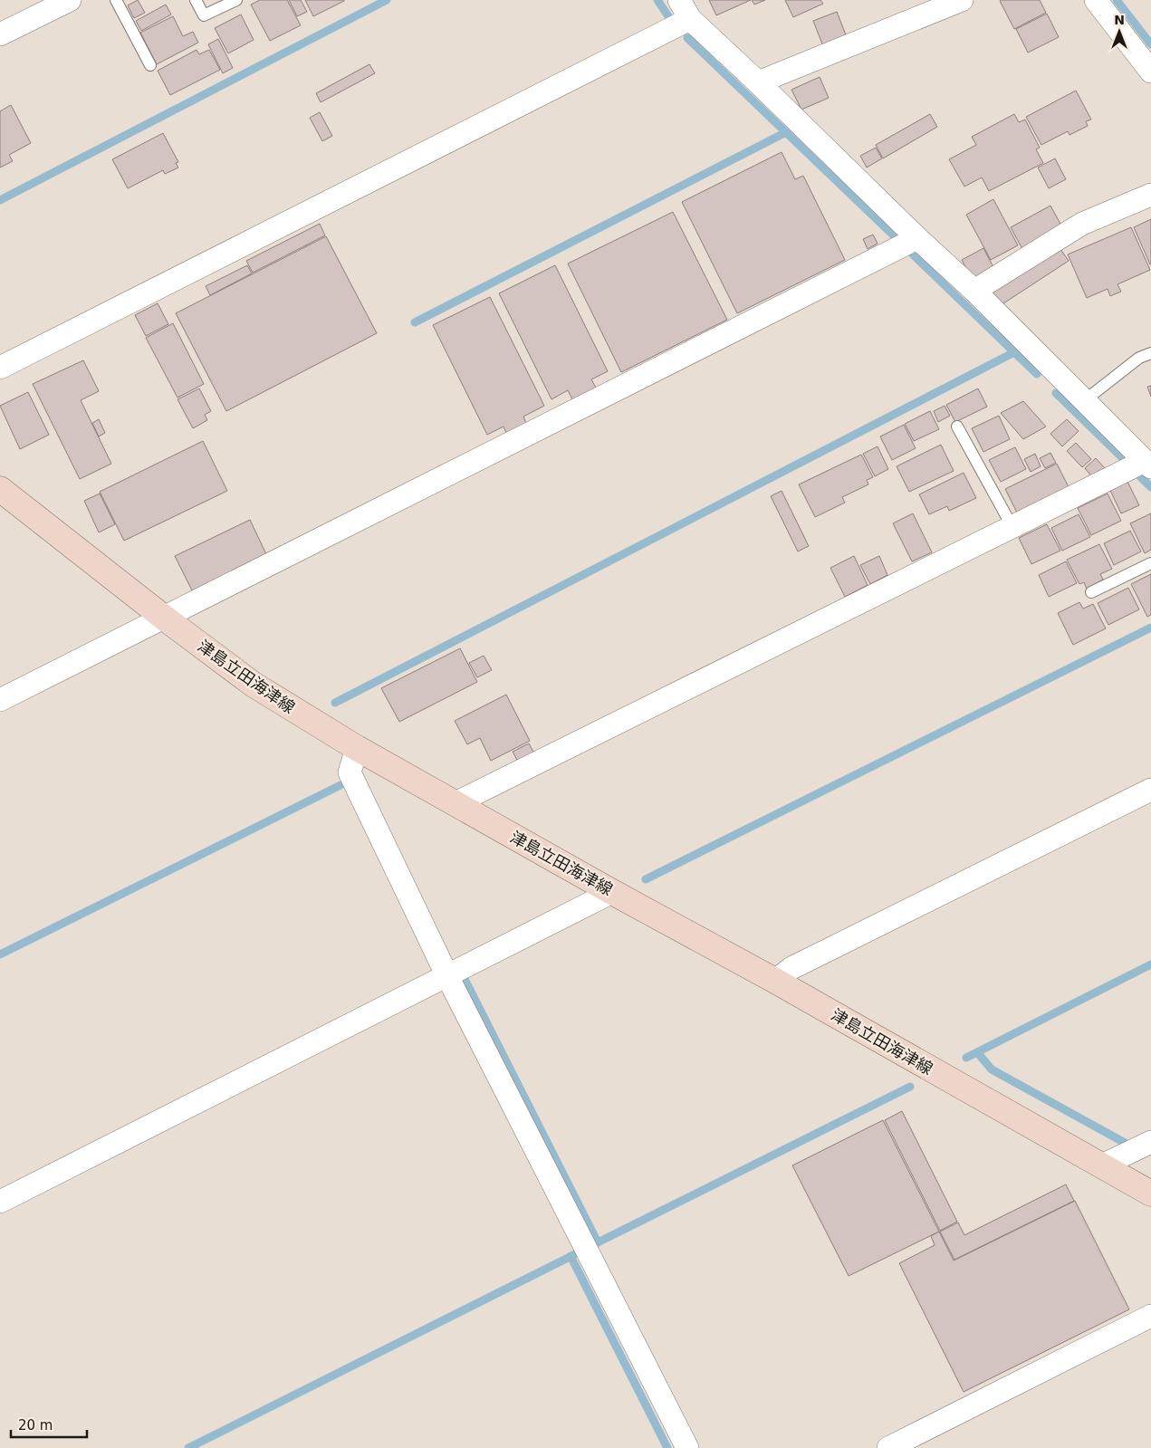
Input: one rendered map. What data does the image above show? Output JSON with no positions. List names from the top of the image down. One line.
{"streets":{"main road":["津島立田海津線"]},"scale_bar":"20 m","north":"top"}
